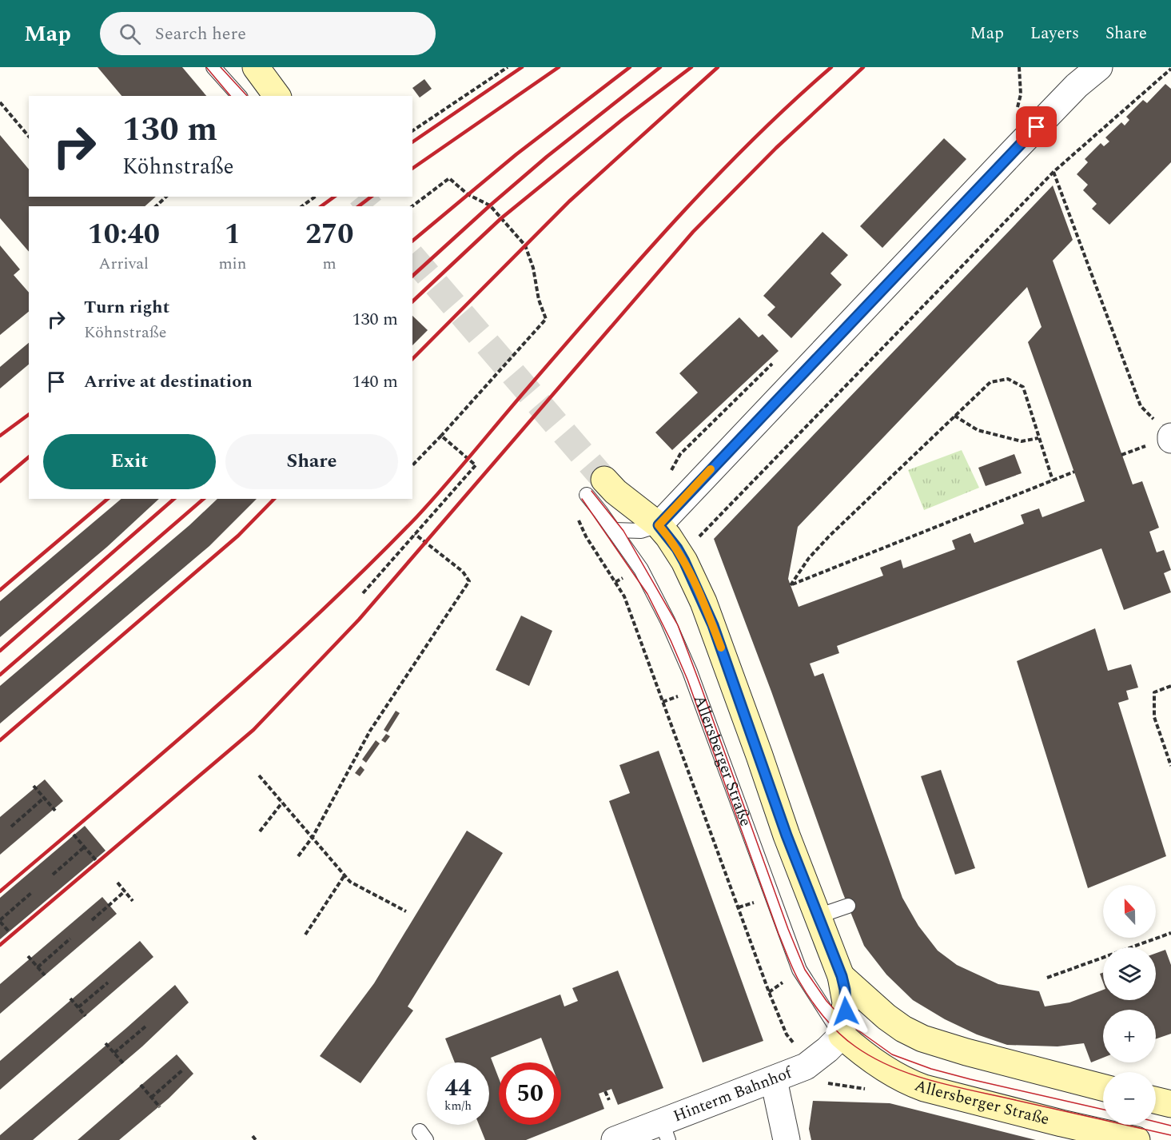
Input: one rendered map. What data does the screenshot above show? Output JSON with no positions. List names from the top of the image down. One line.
{"streets":{"main road":["Allersberger Straße"],"street":["Hinterm Bahnhof"]},"crossings":[["Allersberger Straße","Hinterm Bahnhof"]],"north":"top","page":{"header":"Map","search":"Search here","nav":["Map","Layers","Share"],"turn":["130 m","Köhnstraße"],"eta":["10:40","Arrival","1","min","270","m"],"list":[{"name":"Turn right","note":"Köhnstraße","value":"130 m"},{"name":"Arrive at destination","value":"140 m"}],"buttons":["Exit","Share"],"map_buttons":["+","−"],"speed":"44 km/h","limit":"50"}}
